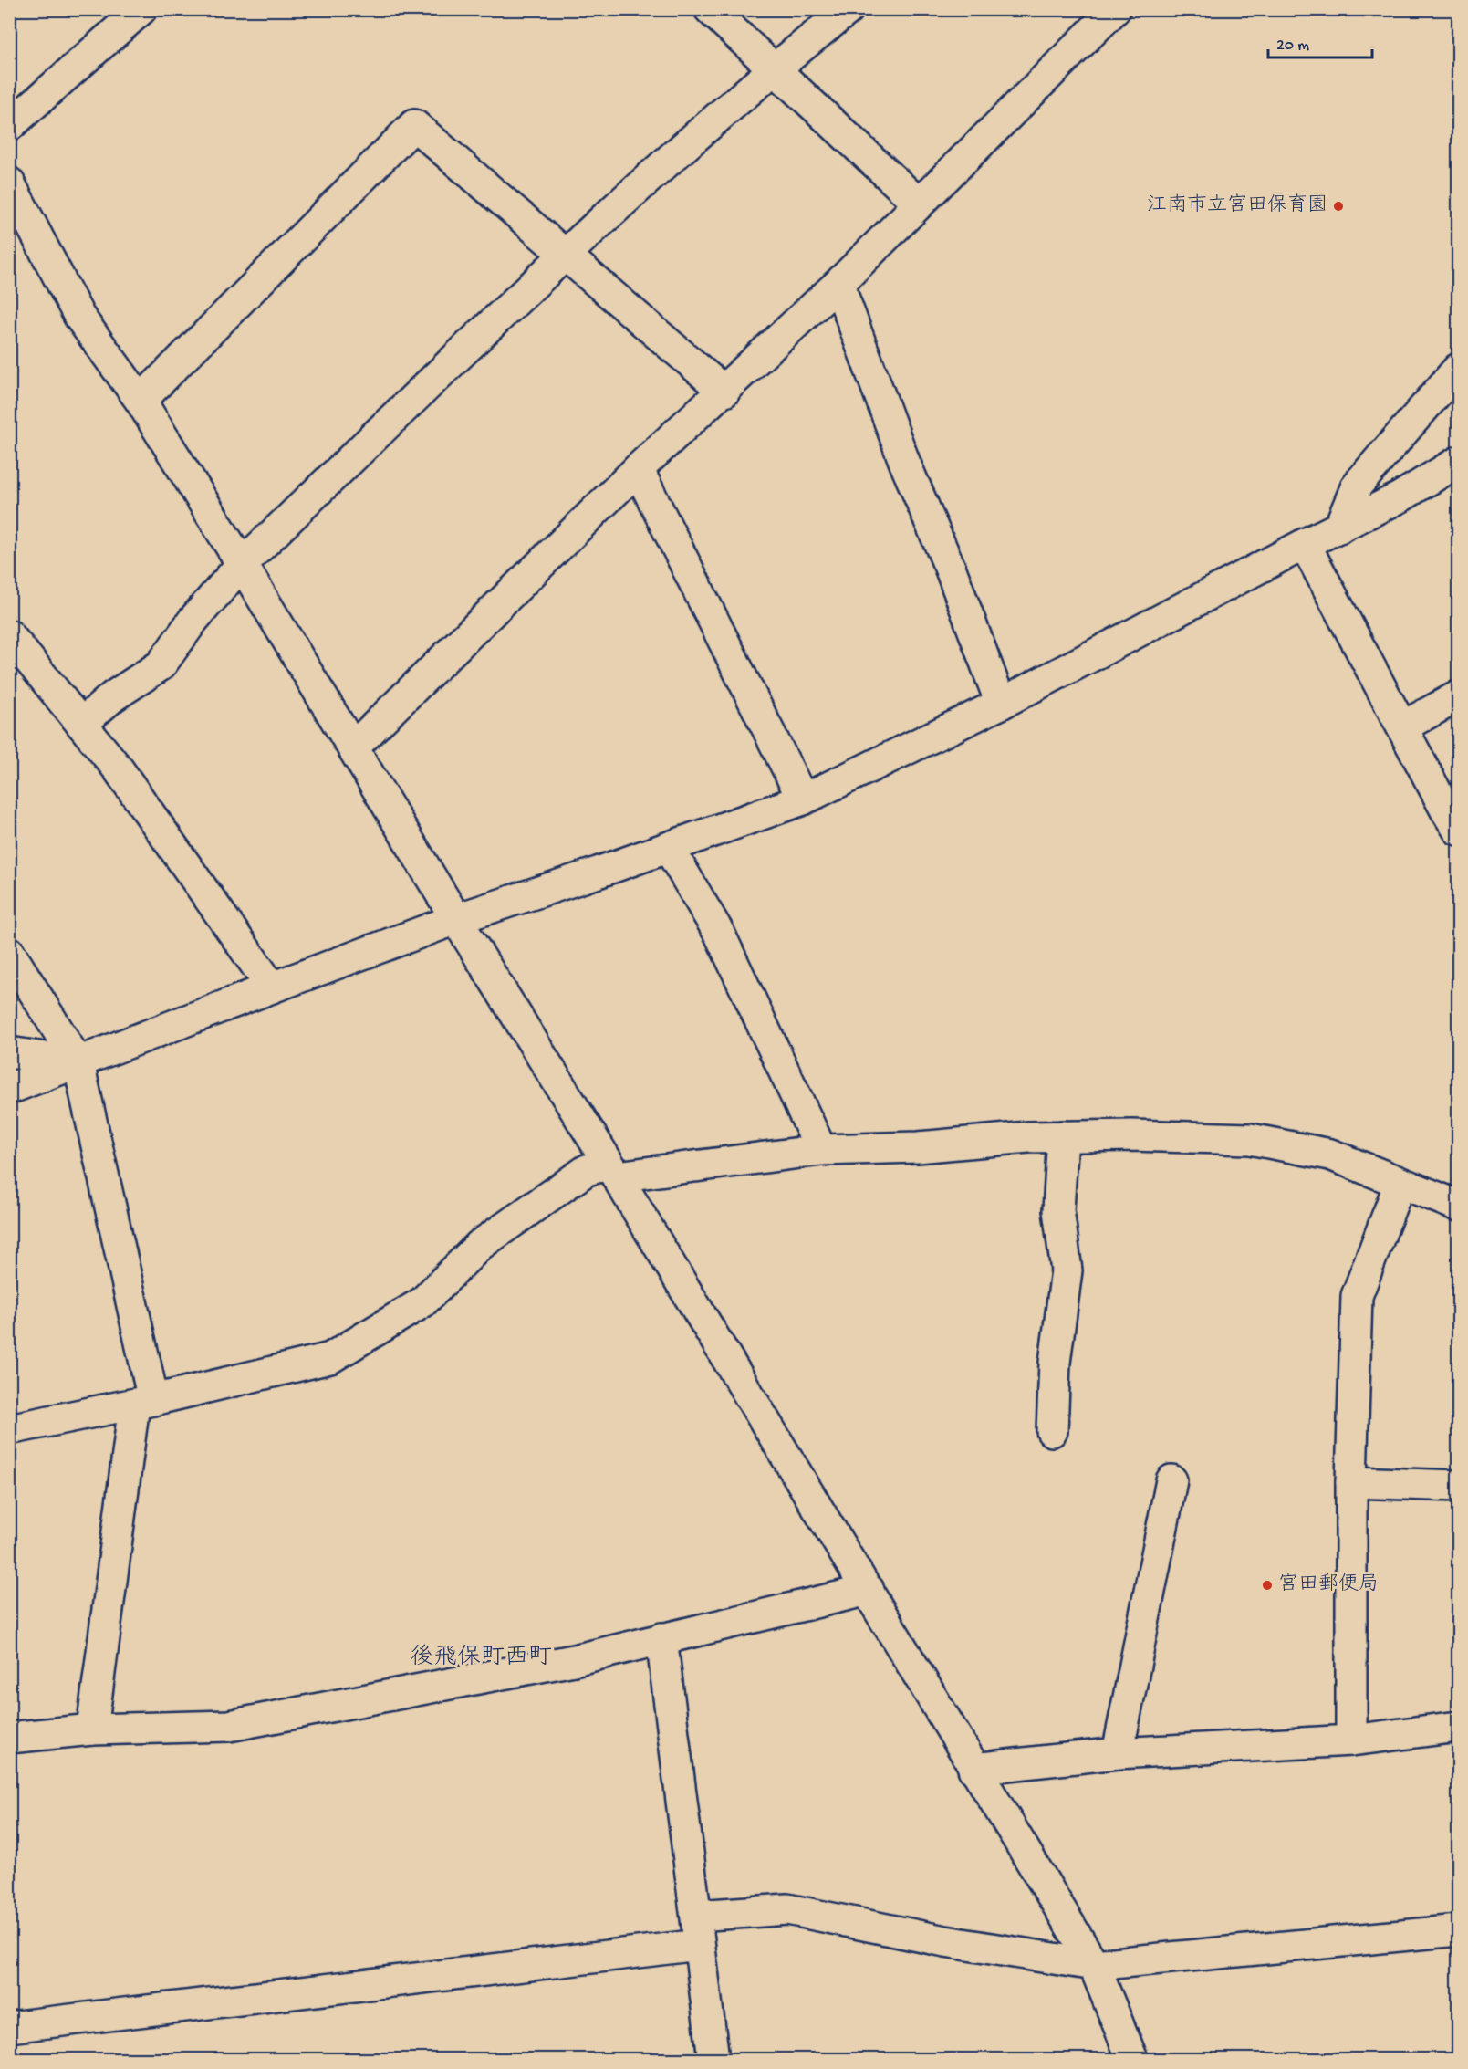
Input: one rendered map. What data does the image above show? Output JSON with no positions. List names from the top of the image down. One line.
{"districts":["後飛保町西町"],"places":["江南市立宮田保育園","宮田郵便局"],"scale_bar":"20 m"}
